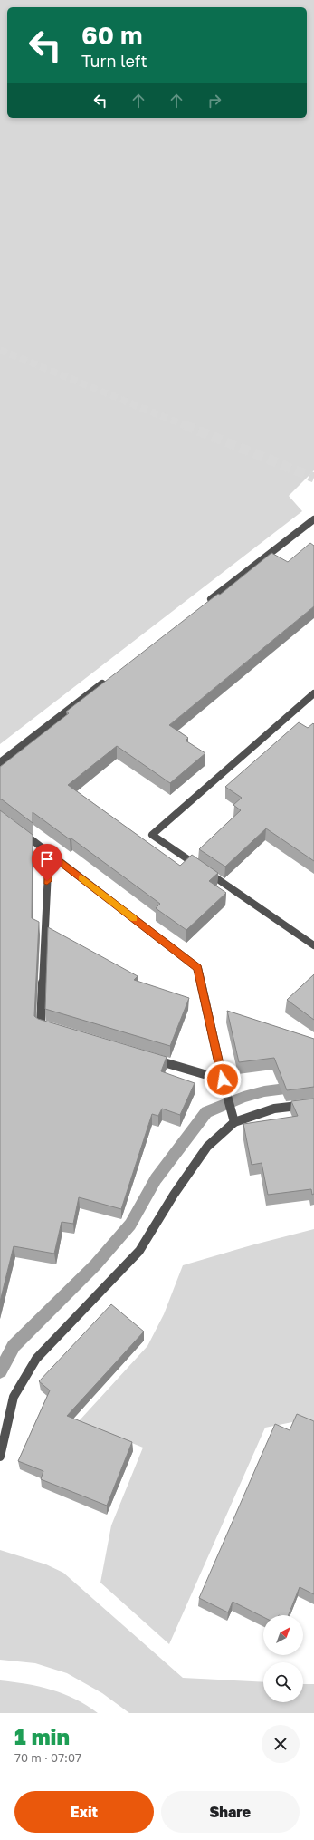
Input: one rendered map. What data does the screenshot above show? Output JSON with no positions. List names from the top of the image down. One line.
{"north":"top right","page":{"turn":["60 m","Turn left"],"heading":["1 min","70 m · 07:07"],"buttons":["Exit","Share"]}}
